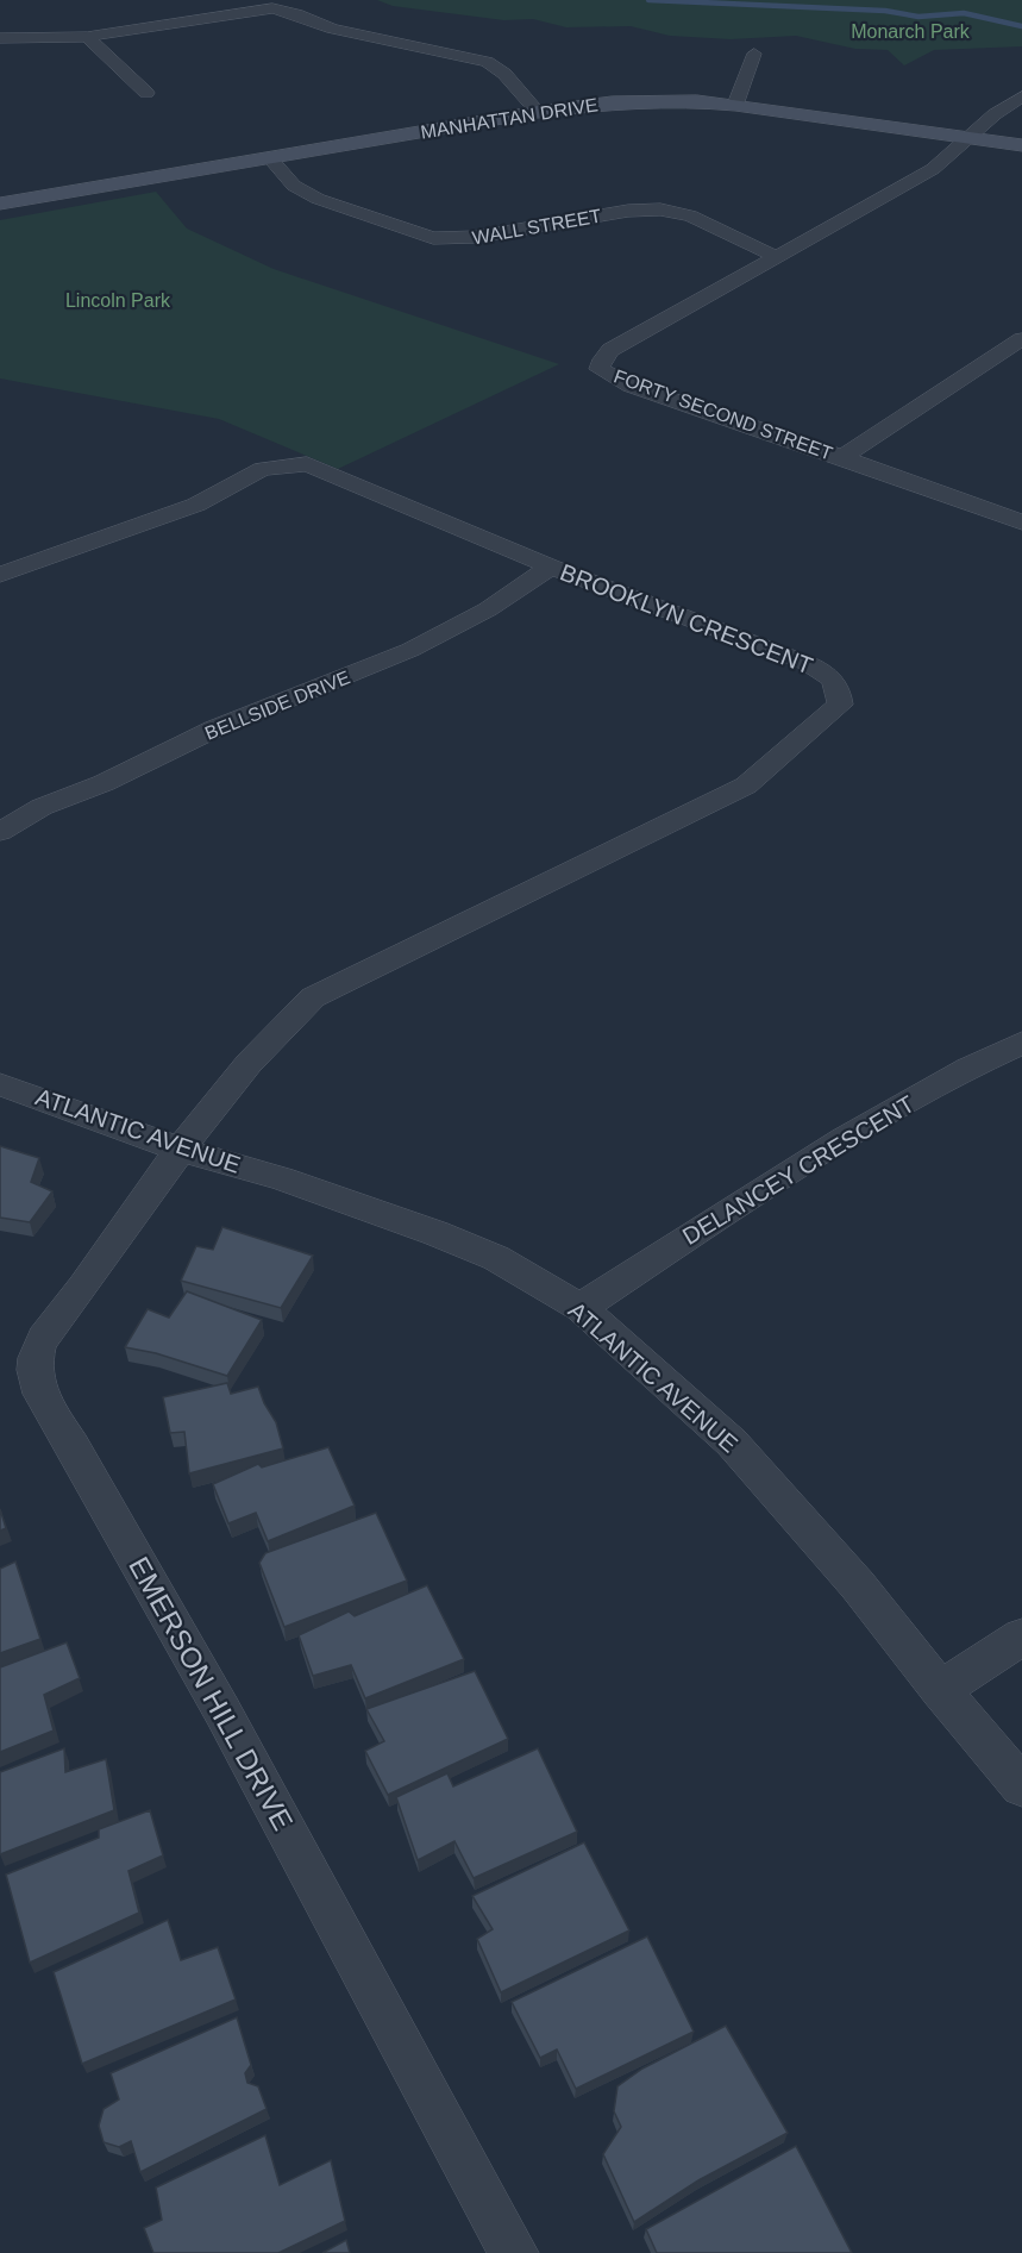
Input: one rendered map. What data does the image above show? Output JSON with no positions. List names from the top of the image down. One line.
{"streets":{"street":["MANHATTAN DRIVE","WALL STREET","FORTY SECOND STREET","BROOKLYN CRESCENT","BELLSIDE DRIVE","ATLANTIC AVENUE","DELANCEY CRESCENT","EMERSON HILL DRIVE"]},"crossings":[["MANHATTAN DRIVE","WALL STREET"],["MANHATTAN DRIVE","FORTY SECOND STREET"],["WALL STREET","FORTY SECOND STREET"],["BROOKLYN CRESCENT","BELLSIDE DRIVE"],["BROOKLYN CRESCENT","ATLANTIC AVENUE"],["BROOKLYN CRESCENT","EMERSON HILL DRIVE"],["ATLANTIC AVENUE","DELANCEY CRESCENT"],["ATLANTIC AVENUE","EMERSON HILL DRIVE"]],"parks":["Monarch Park","Lincoln Park"]}
